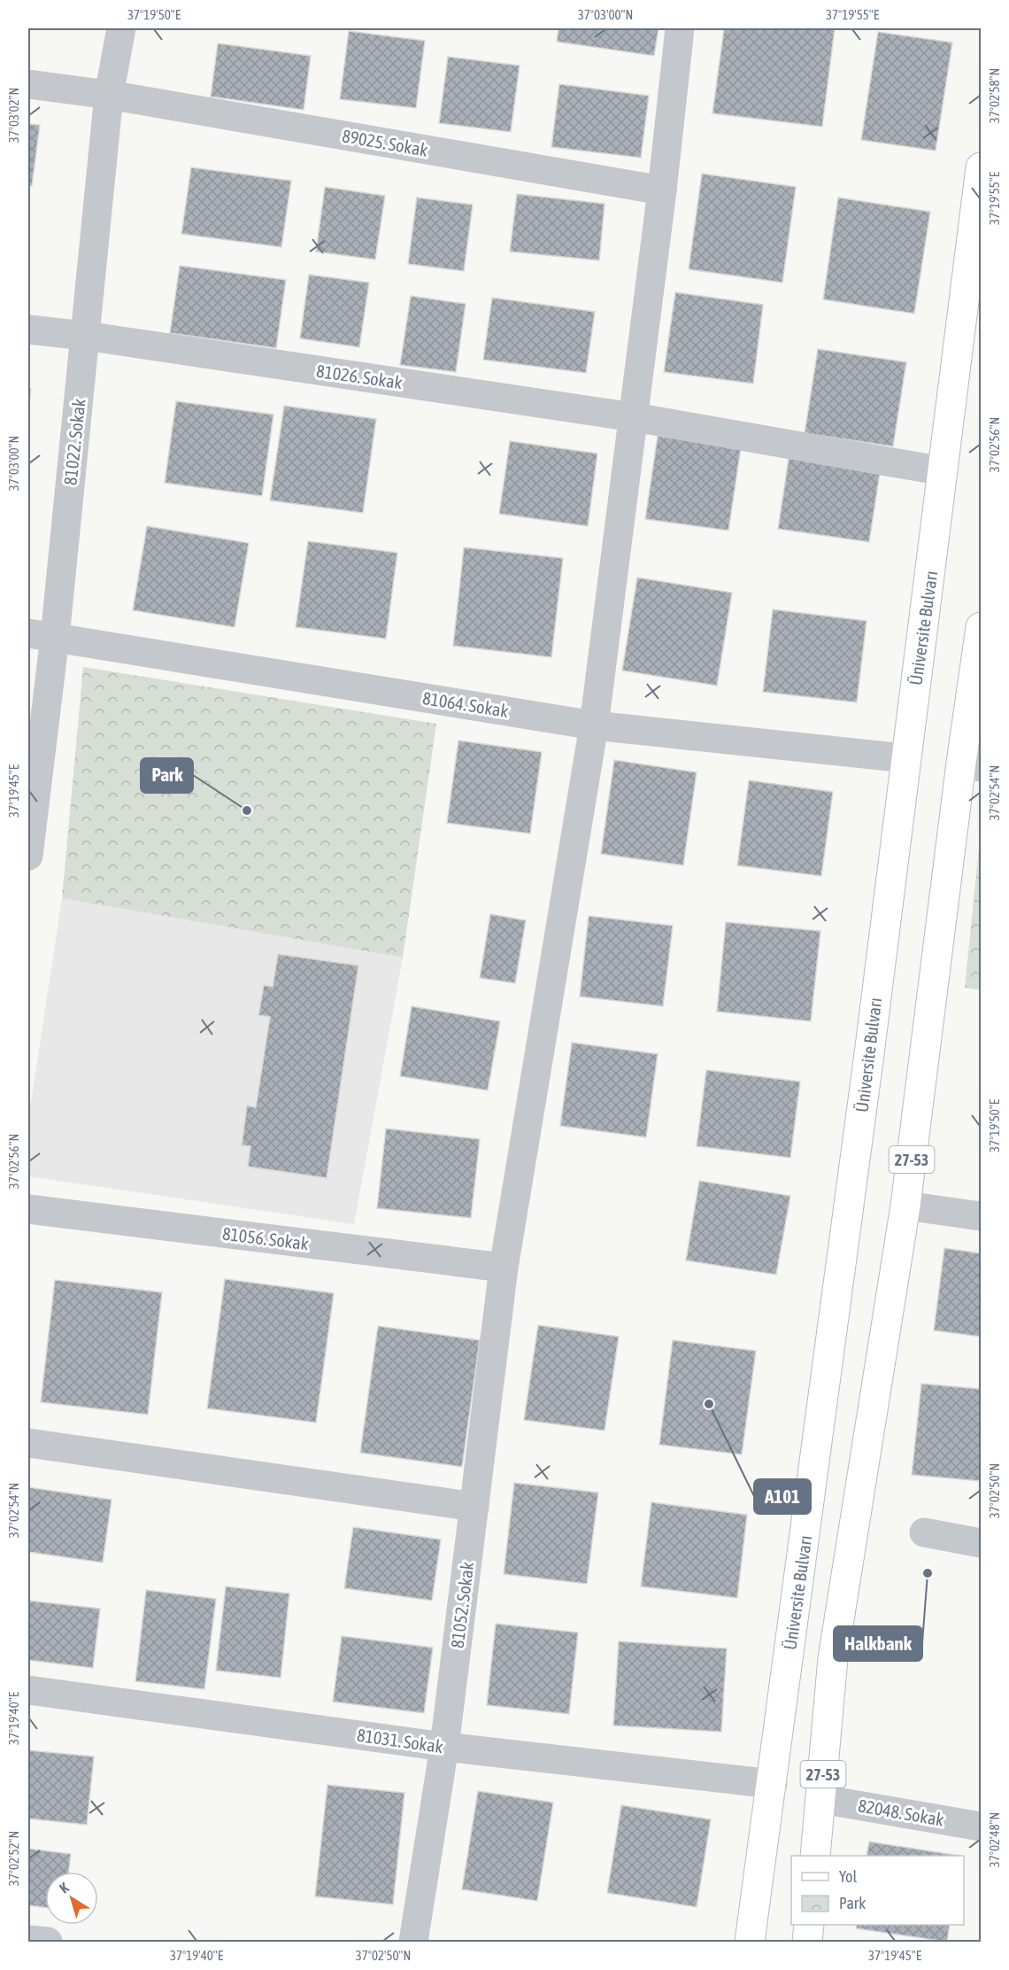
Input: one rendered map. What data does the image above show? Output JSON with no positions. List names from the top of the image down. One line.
{"streets":{"main road":["Üniversite Bulvarı","27-53"],"street":["89025. Sokak","81026. Sokak","81022. Sokak","81064. Sokak","81056. Sokak","81052. Sokak","81031. Sokak","82048. Sokak"]},"crossings":[["89025. Sokak","81022. Sokak"],["89025. Sokak","81052. Sokak"],["81026. Sokak","81022. Sokak"],["81026. Sokak","Üniversite Bulvarı"],["81026. Sokak","81052. Sokak"],["81022. Sokak","81064. Sokak"],["Üniversite Bulvarı","81064. Sokak"],["Üniversite Bulvarı","81031. Sokak"],["81064. Sokak","81052. Sokak"],["27-53","82048. Sokak"],["81056. Sokak","81052. Sokak"],["81052. Sokak","81031. Sokak"]],"places":["Park","A101","Halkbank"],"legend":["Yol","Park"],"north":"top left","coordinates":["37°19'50\"E","37°03'00\"N","37°19'55\"E","37°02'58\"N","37°03'02\"N","37°02'56\"N","37°19'45\"E","37°02'54\"N","37°02'50\"N","37°19'40\"E","37°02'48\"N","37°02'52\"N"]}
